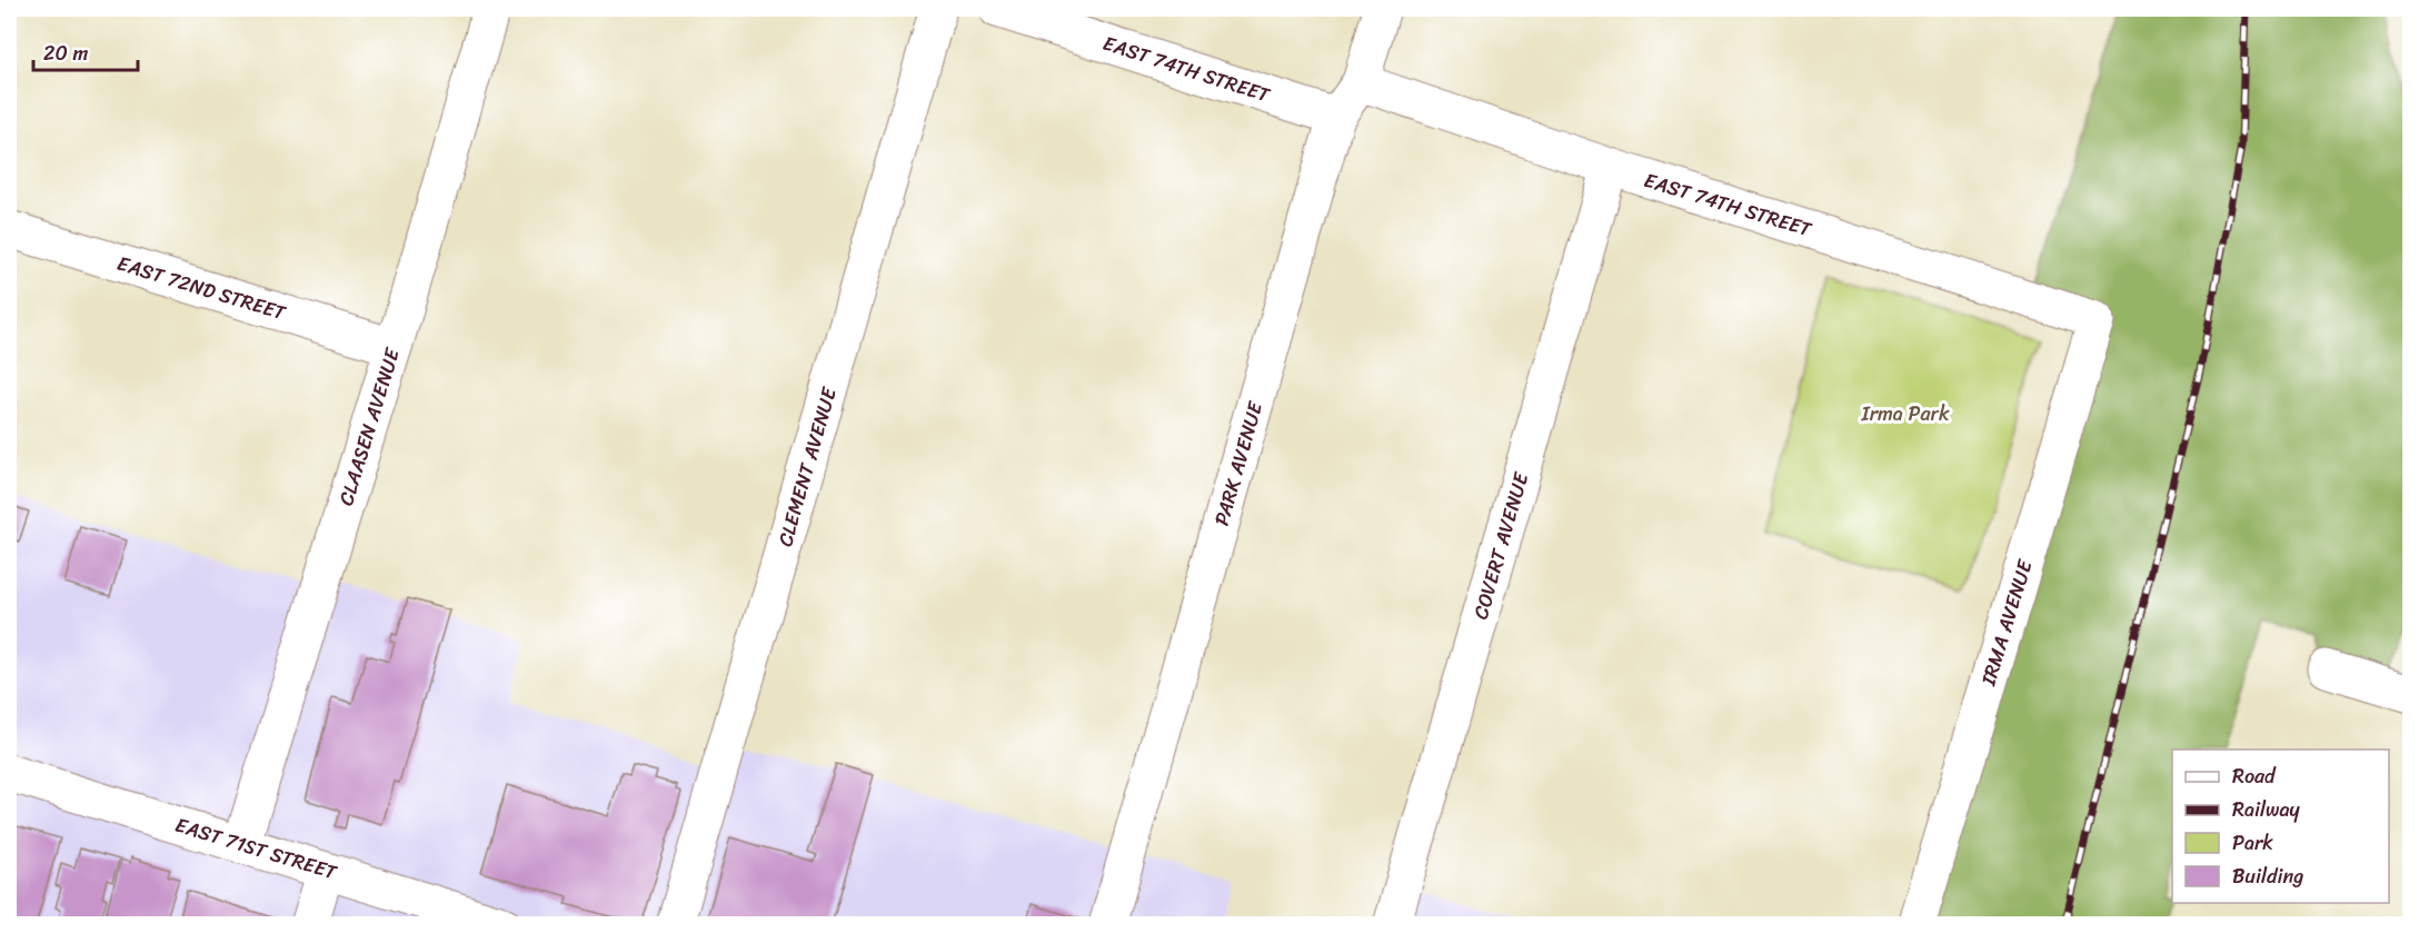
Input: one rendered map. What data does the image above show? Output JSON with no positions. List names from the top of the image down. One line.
{"streets":{"street":["EAST 74TH STREET","EAST 72ND STREET","CLAASEN AVENUE","PARK AVENUE","CLEMENT AVENUE","COVERT AVENUE","IRMA AVENUE","EAST 71ST STREET"]},"crossings":[["EAST 74TH STREET","PARK AVENUE"],["EAST 74TH STREET","COVERT AVENUE"],["EAST 74TH STREET","IRMA AVENUE"],["EAST 72ND STREET","CLAASEN AVENUE"],["CLAASEN AVENUE","EAST 71ST STREET"]],"parks":["Irma Park"],"legend":["Road","Railway","Park","Building"],"scale_bar":"20 m"}
